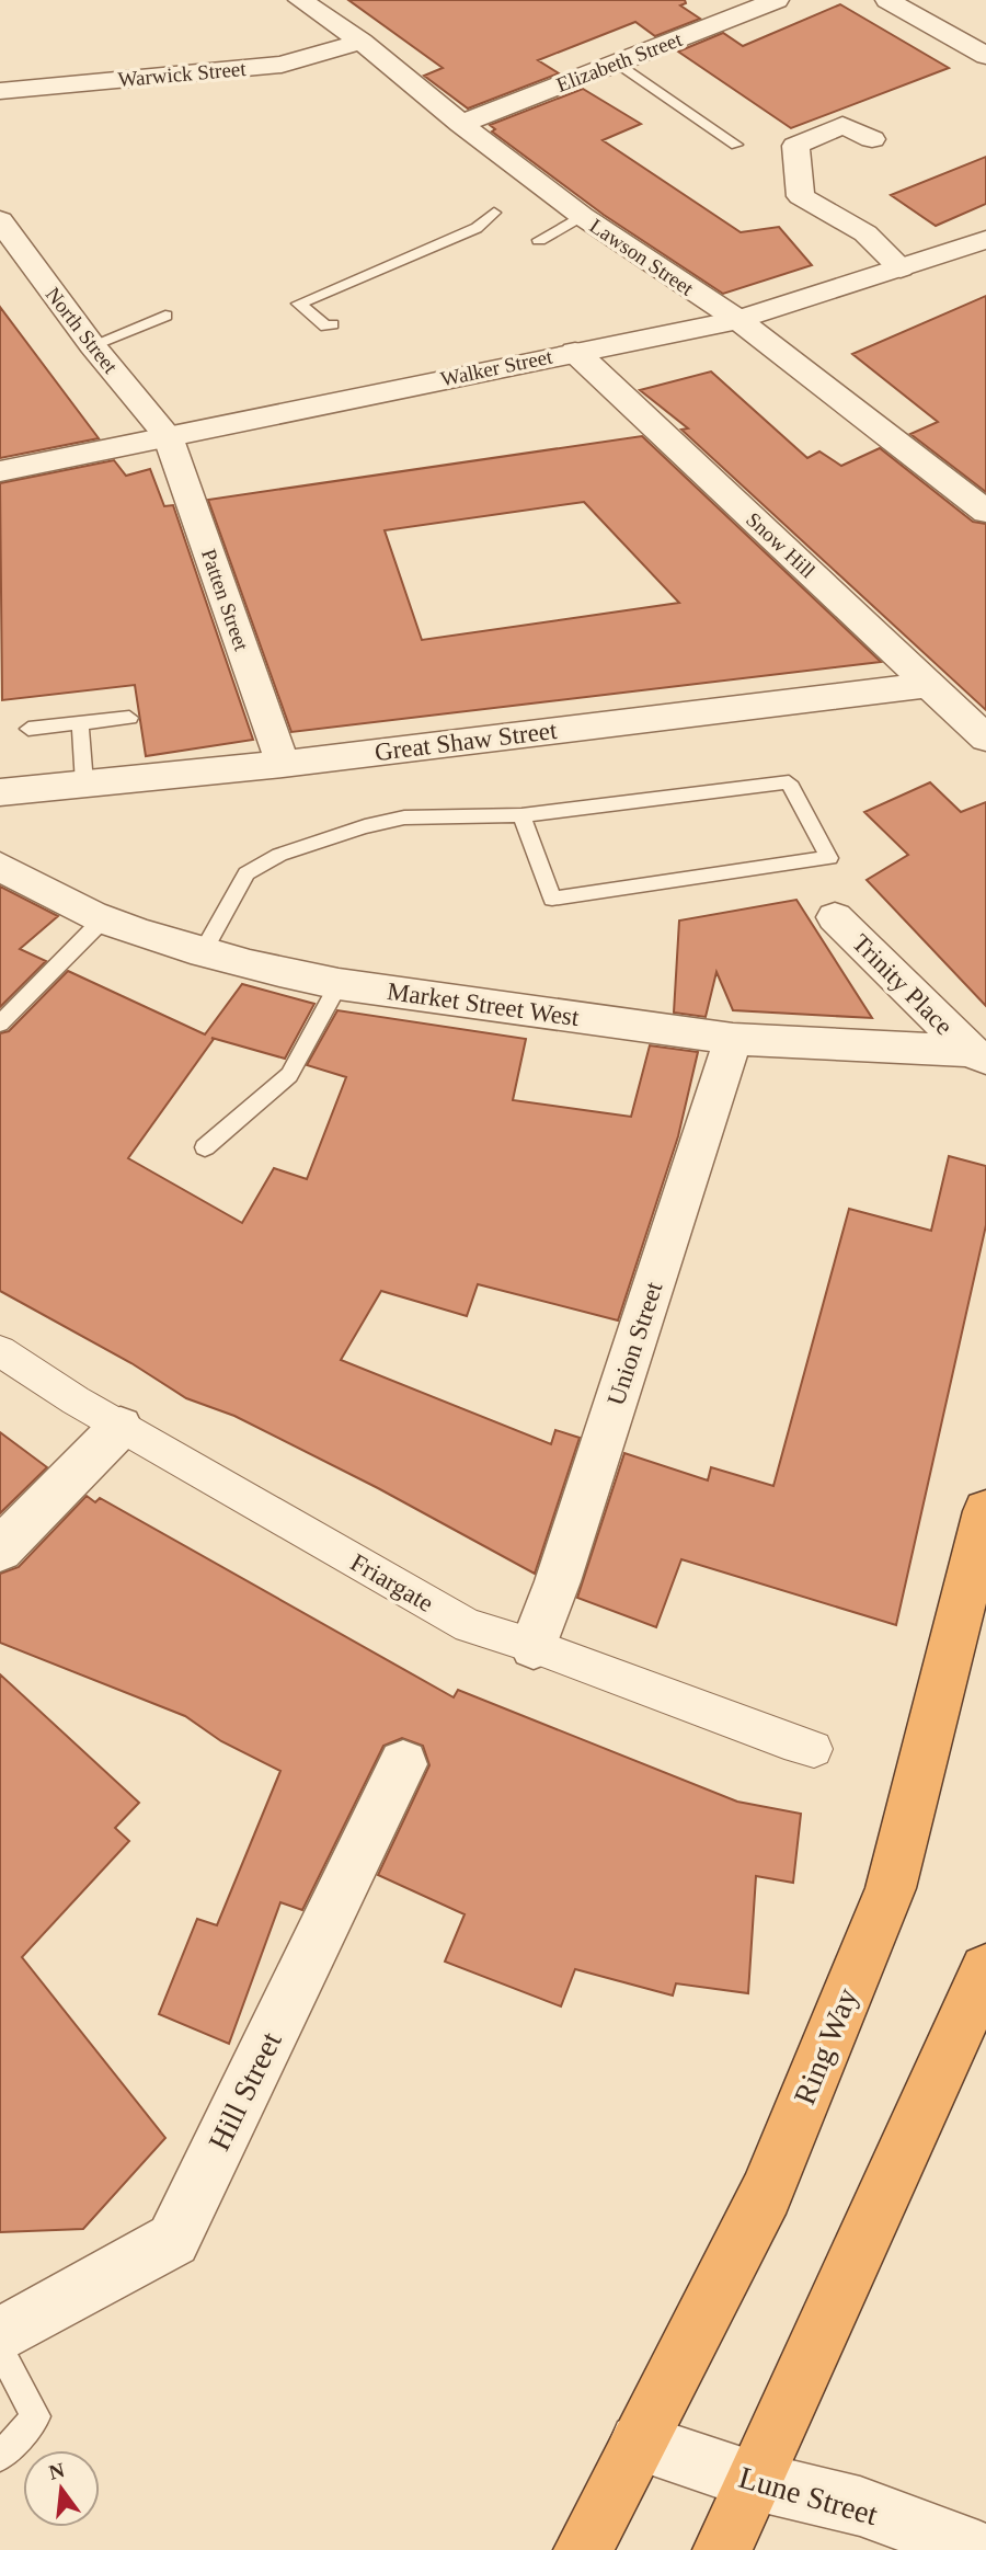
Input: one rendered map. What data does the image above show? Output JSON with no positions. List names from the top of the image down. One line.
{"streets":{"highway":["Ring Way"],"street":["Elizabeth Street","Warwick Street","Lawson Street","North Street","Walker Street","Snow Hill","Patten Street","Great Shaw Street","Trinity Place","Market Street West","Union Street","Friargate","Hill Street","Lune Street"]},"crossings":[["Elizabeth Street","Lawson Street"],["Warwick Street","Lawson Street"],["Lawson Street","Walker Street"],["North Street","Walker Street"],["North Street","Patten Street"],["Walker Street","Snow Hill"],["Walker Street","Patten Street"],["Snow Hill","Great Shaw Street"],["Patten Street","Great Shaw Street"],["Trinity Place","Market Street West"],["Market Street West","Union Street"],["Union Street","Friargate"],["Ring Way","Lune Street"]],"north":"top"}
